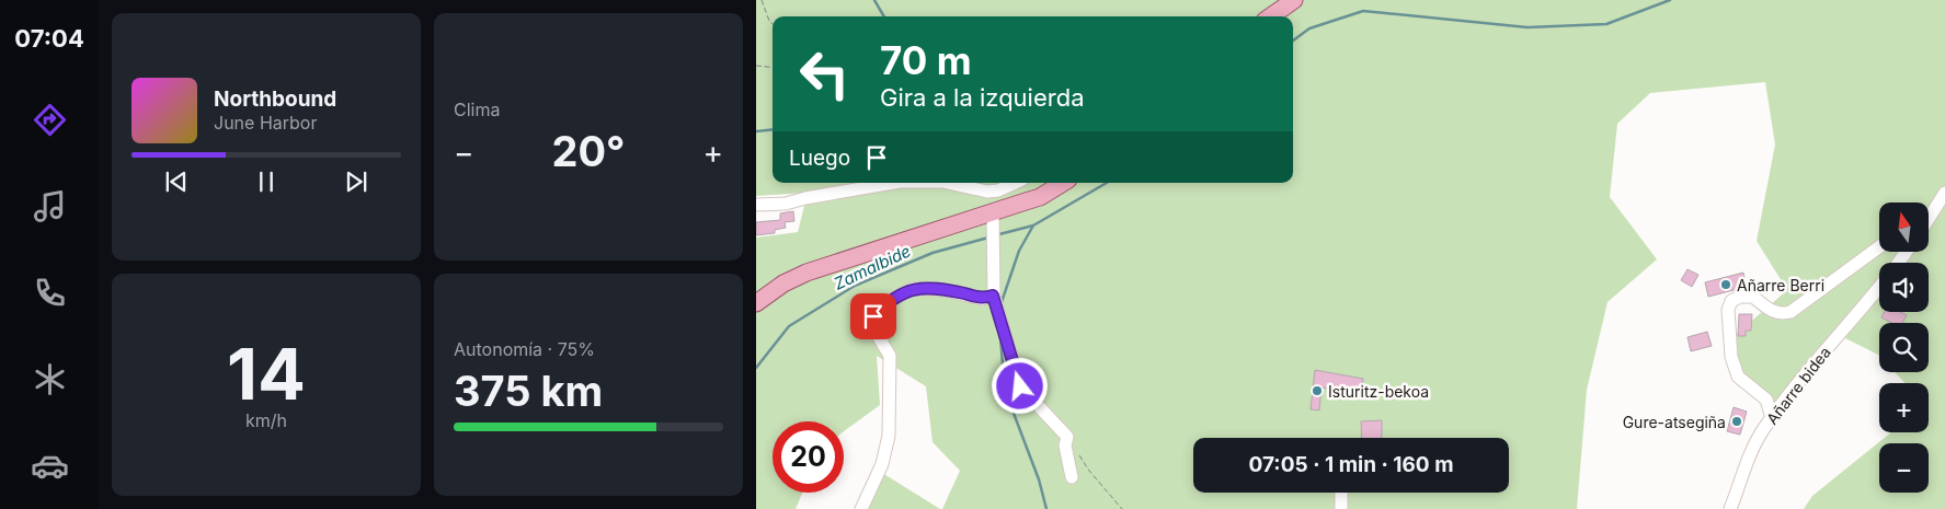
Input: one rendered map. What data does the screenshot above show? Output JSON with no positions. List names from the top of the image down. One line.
{"streets":{"street":["Añarre bidea"]},"water":["Zamalbide"],"places":["Añarre Berri","Isturitz-bekoa","Gure-atsegiña"],"north":"top","page":{"tabs":"07:04","tile":["Clima",["14","km/h"],["Autonomía · 75%","375 km"]],"turn":["70 m","Gira a la izquierda"],"song":["Northbound","June Harbor"],"heat":["−","20°","+"],"then":"Luego","map_buttons":["+","−"],"limit":"20","trip":"07:05 · 1 min · 160 m"}}
